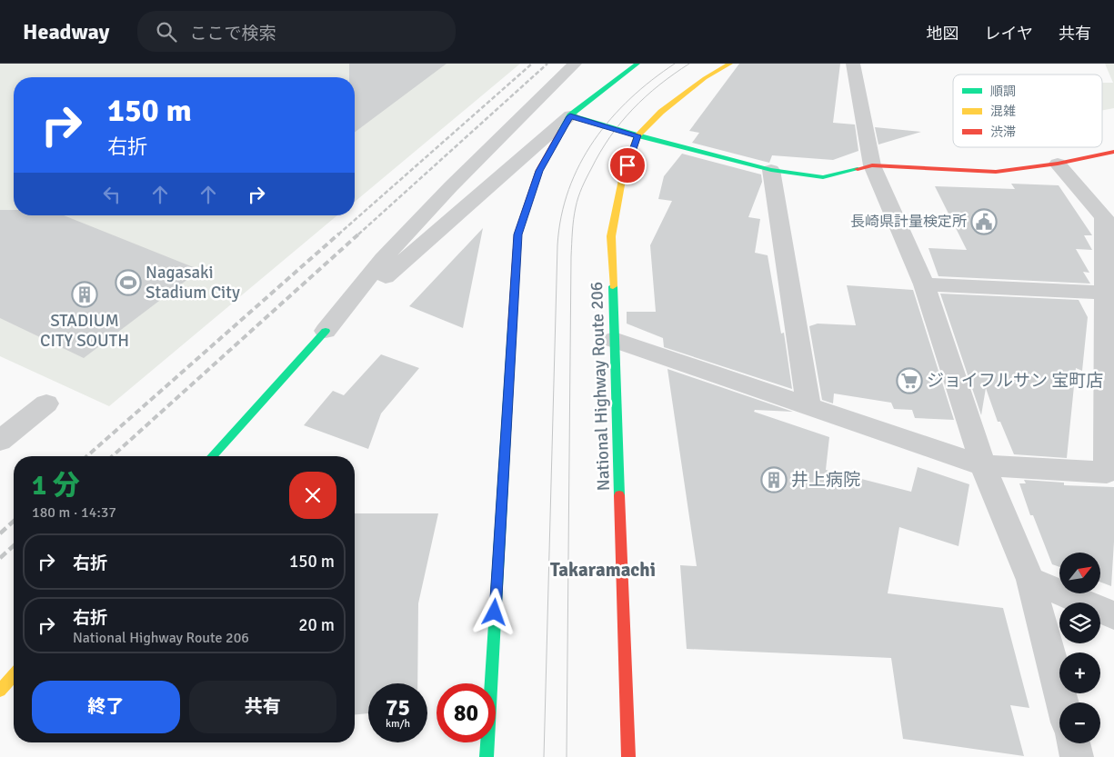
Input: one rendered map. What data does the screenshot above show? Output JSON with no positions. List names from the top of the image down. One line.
{"streets":{"main road":["National Highway Route 206"]},"districts":["Takaramachi"],"places":{"public building":["長崎県計量検定所"],"sports":["Nagasaki Stadium City"],"building":["STADIUM CITY SOUTH","井上病院"],"supermarket":["ジョイフルサン 宝町店"]},"legend":["順調","混雑","渋滞"],"north":"top right","page":{"header":"Headway","search":"ここで検索","nav":["地図","レイヤ","共有"],"turn":["150 m","右折"],"heading":["1 分","180 m · 14:37"],"list":[{"name":"右折","value":"150 m"},{"name":"右折","note":"National Highway Route 206","value":"20 m"}],"map_buttons":["+","−"],"buttons":["終了","共有"],"speed":"75 km/h","limit":"80"}}
